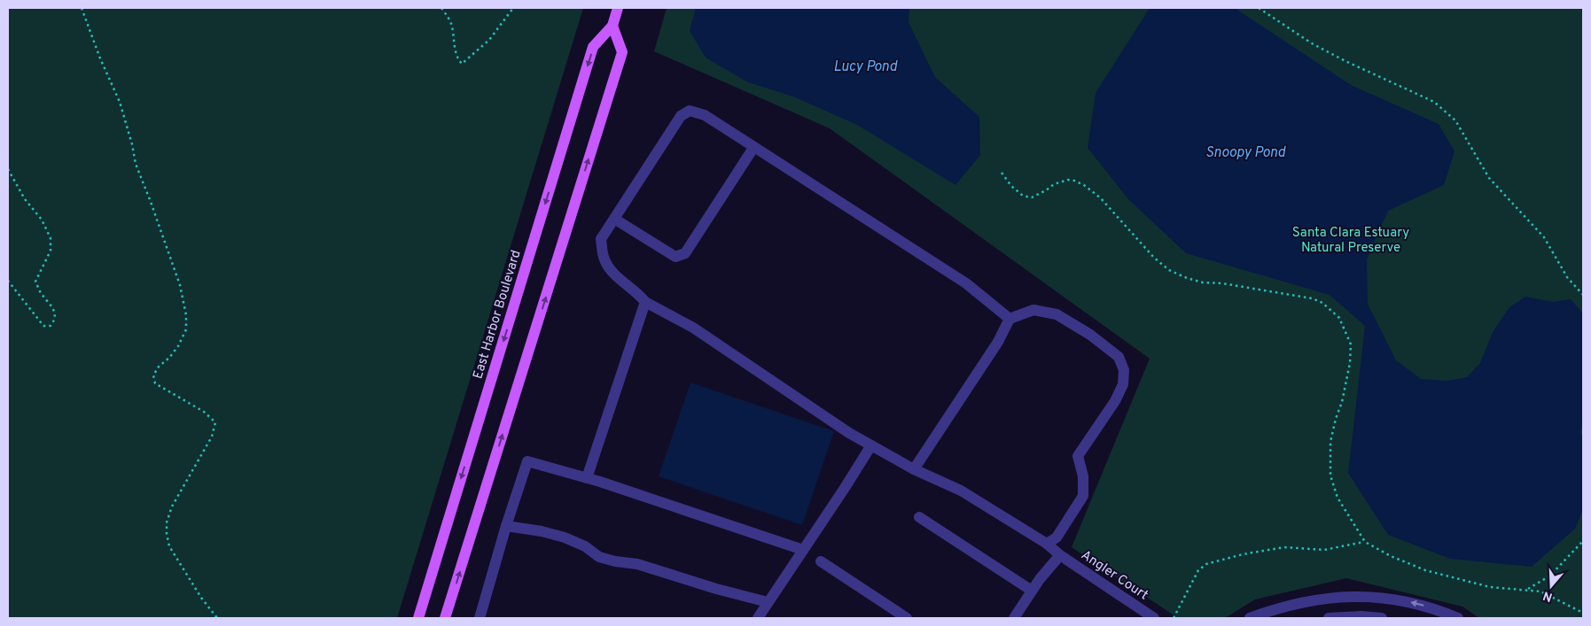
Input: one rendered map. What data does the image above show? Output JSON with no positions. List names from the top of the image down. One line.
{"streets":{"main road":["East Harbor Boulevard"],"street":["Angler Court"]},"water":["Lucy Pond","Snoopy Pond"],"parks":["Santa Clara Estuary Natural Preserve"],"north":"bottom"}
